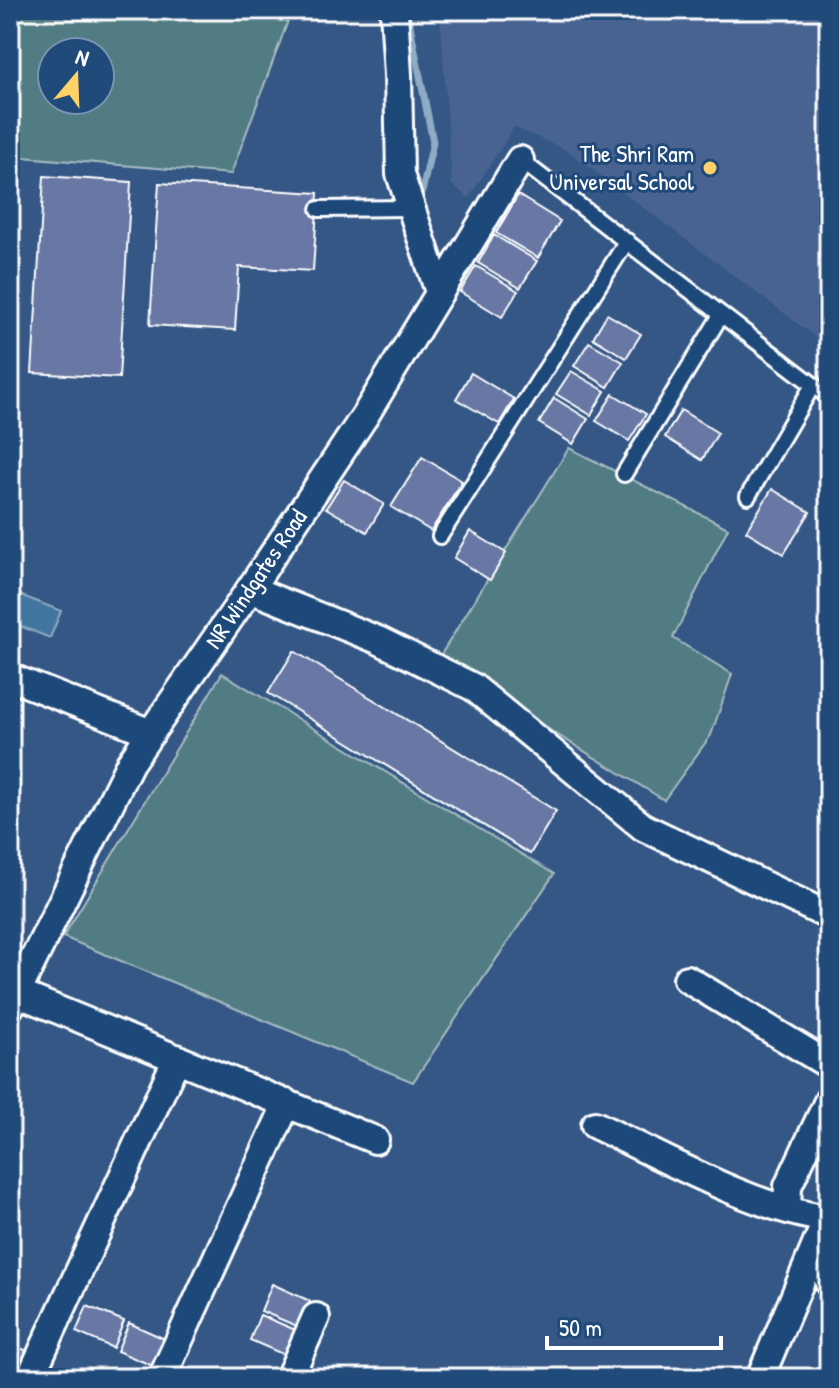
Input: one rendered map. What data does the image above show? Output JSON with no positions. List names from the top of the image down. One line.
{"streets":{"street":["NR Windgates Road"]},"places":["The Shri Ram Universal School"],"scale_bar":"50 m","north":"top"}
